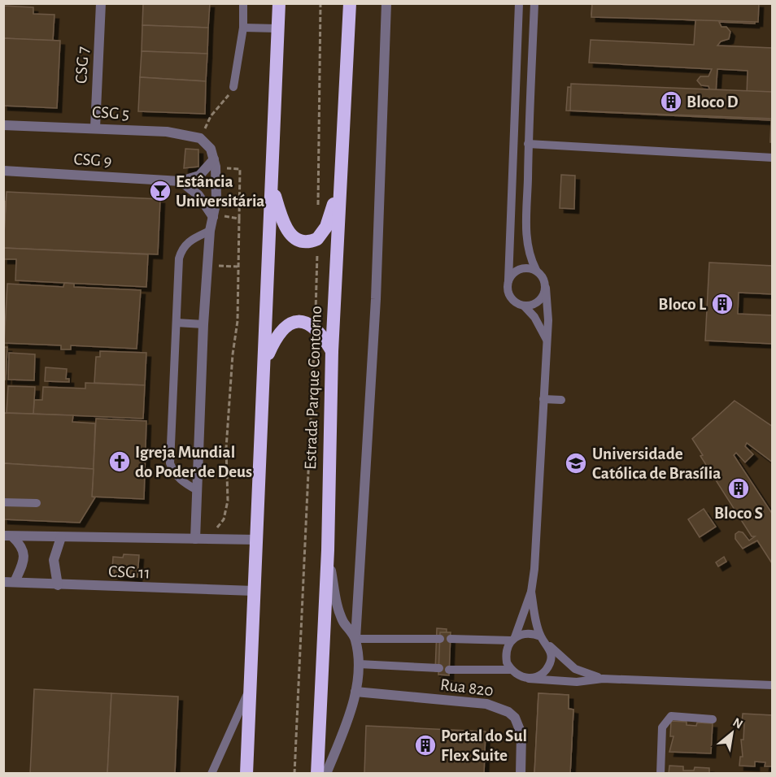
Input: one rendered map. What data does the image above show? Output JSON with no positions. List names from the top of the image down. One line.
{"streets":{"highway":["Estrada Parque Contorno"],"street":["CSG 7","CSG 5","CSG 9","CSG 11","Rua 820"]},"crossings":[["CSG 7","CSG 5"]],"places":{"building":["Bloco D","Bloco L","Bloco S","Portal do Sul Flex Suite"],"bar":["Estância Universitária"],"church":["Igreja Mundial do Poder de Deus"],"school or university":["Universidade Católica de Brasília"]},"north":"top right"}
